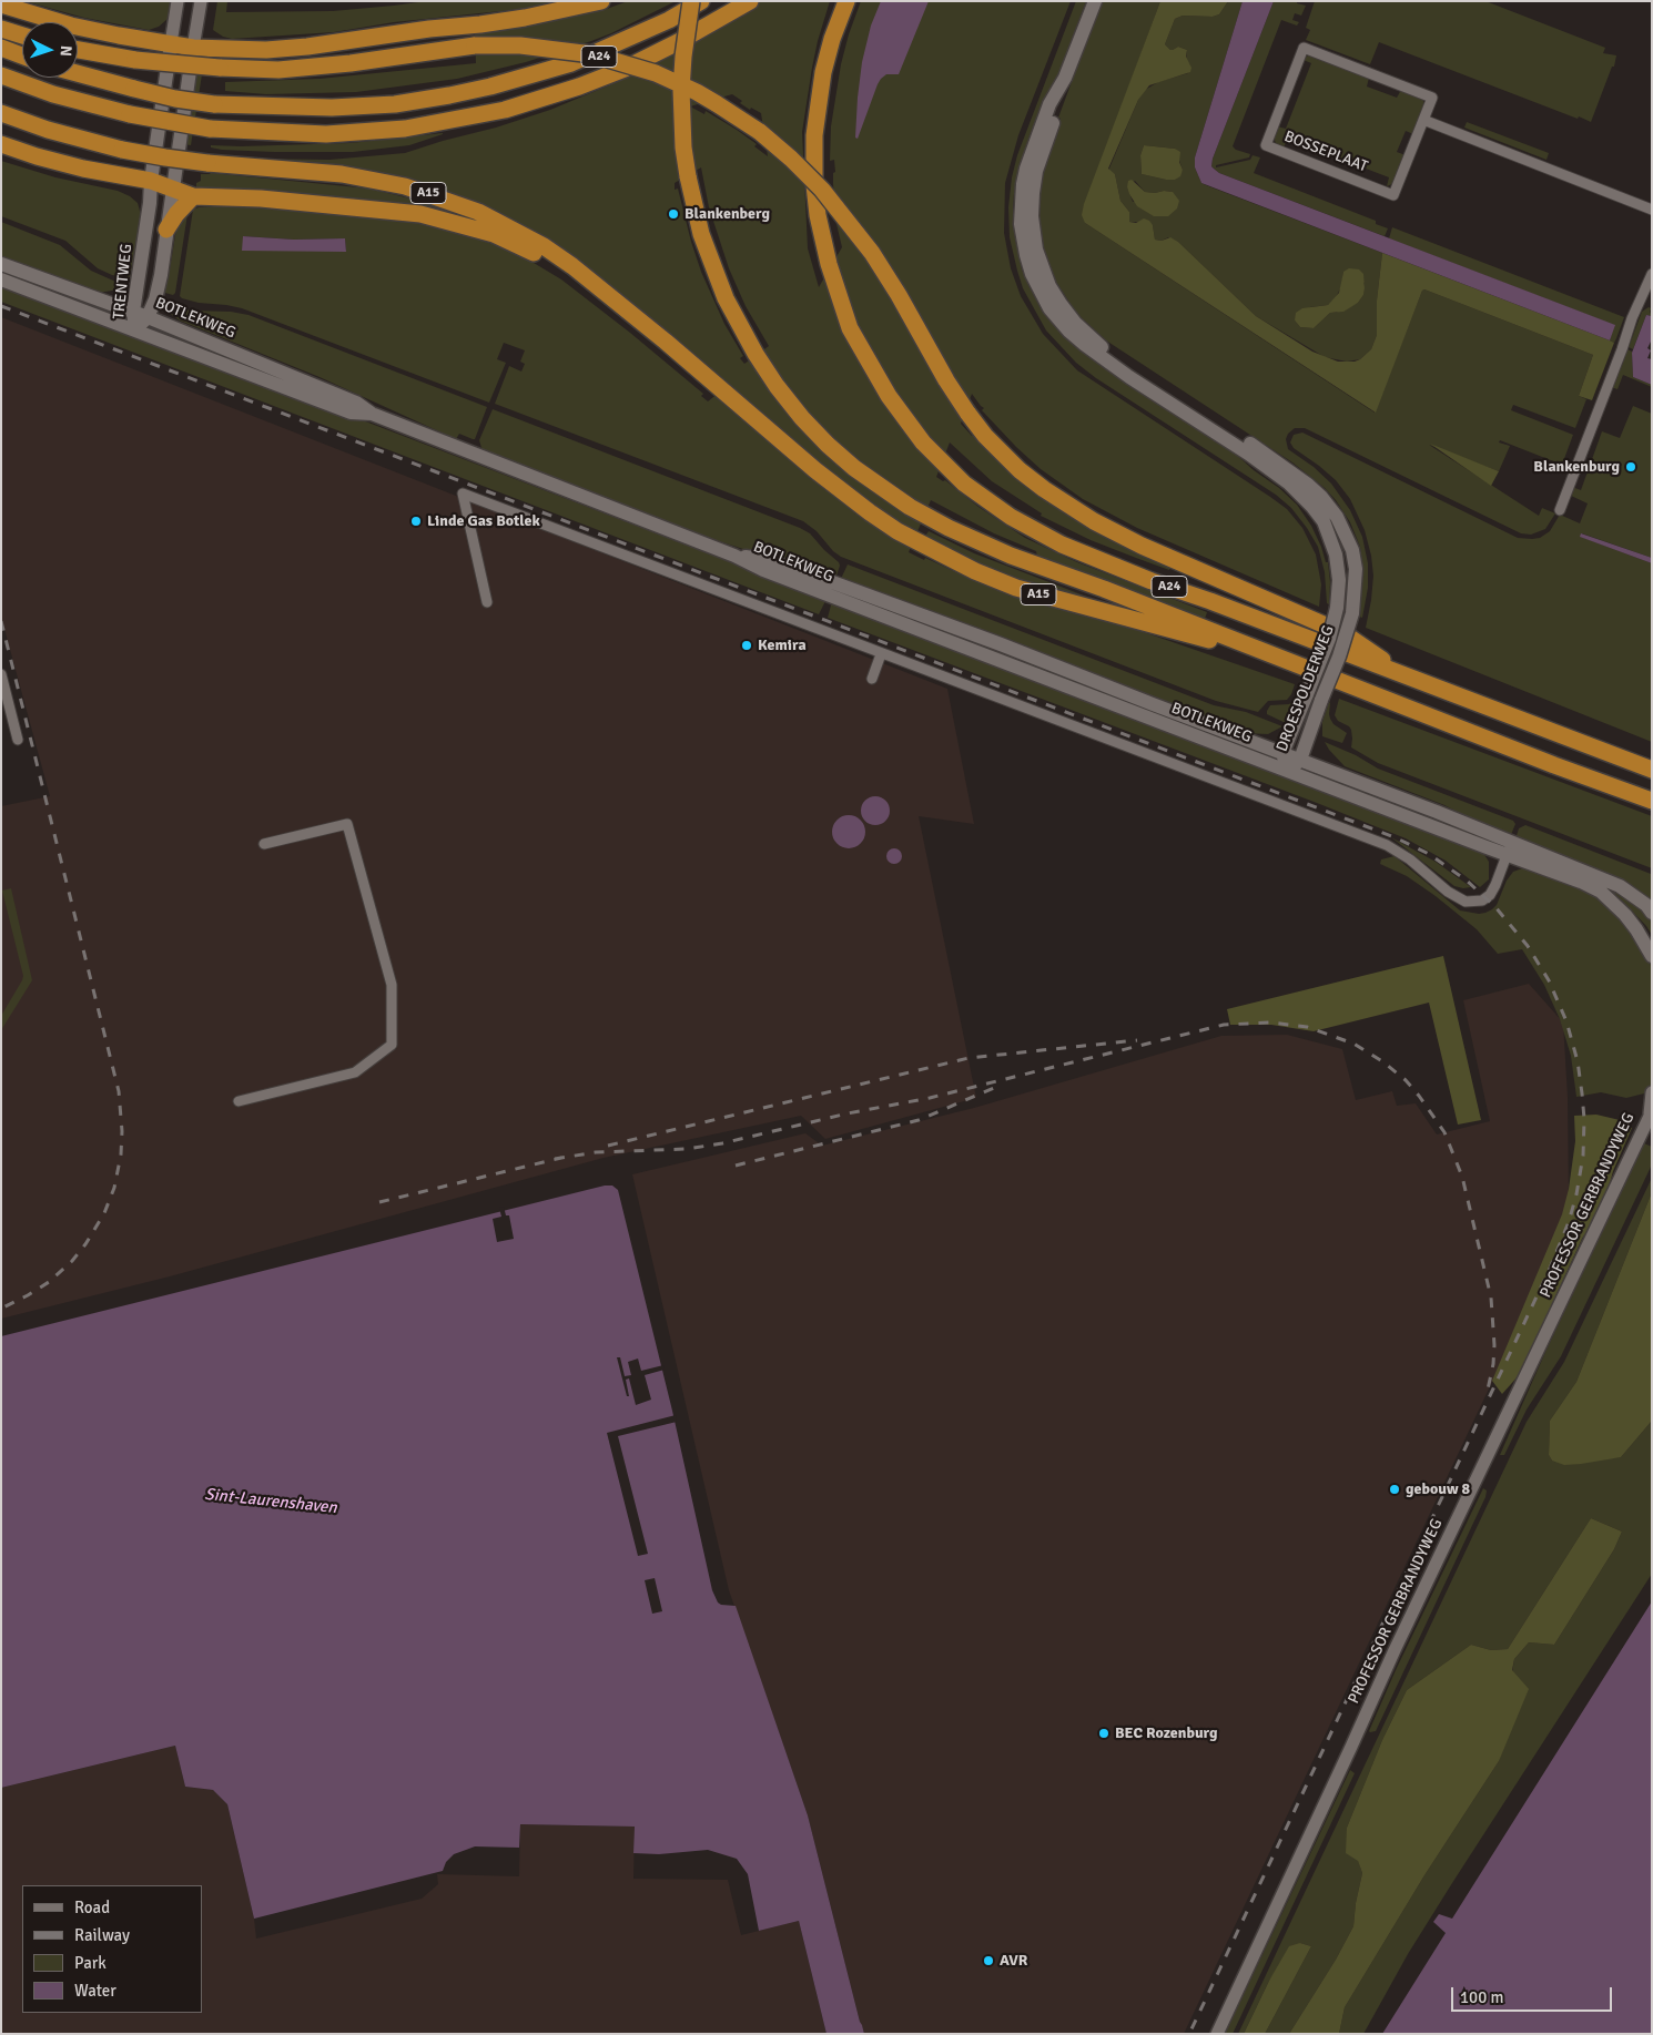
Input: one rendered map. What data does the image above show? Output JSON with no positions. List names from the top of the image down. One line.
{"streets":{"highway":["A24","A15"],"main road":["TRENTWEG","BOTLEKWEG","DROESPOLDERWEG"],"street":["BOSSEPLAAT","PROFESSOR GERBRANDYWEG"]},"crossings":[["A24","A15"],["A15","TRENTWEG"],["TRENTWEG","BOTLEKWEG"],["BOTLEKWEG","DROESPOLDERWEG"]],"water":["Sint-Laurenshaven"],"places":["Blankenberg","Blankenburg","Linde Gas Botlek","Kemira","gebouw 8","BEC Rozenburg","AVR"],"legend":["Road","Railway","Park","Water"],"scale_bar":"100 m","north":"right"}
